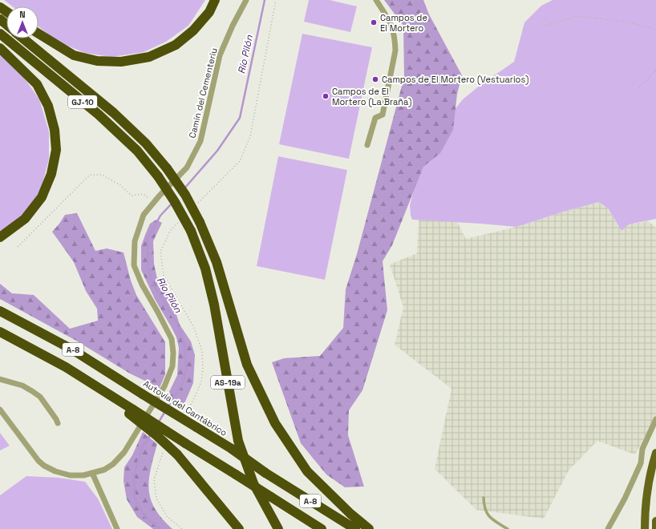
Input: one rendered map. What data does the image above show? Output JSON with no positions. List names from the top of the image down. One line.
{"streets":{"highway":["GJ-10","A-8","AS-19a","Autovía del Cantábrico"],"street":["Camín del Cementeriu"]},"crossings":[["GJ-10","AS-19a"]],"water":["Río Pilón"],"places":["Campos de El Mortero","Campos de El Mortero (Vestuarios)","Campos de El Mortero (La Braña)"],"north":"top"}
